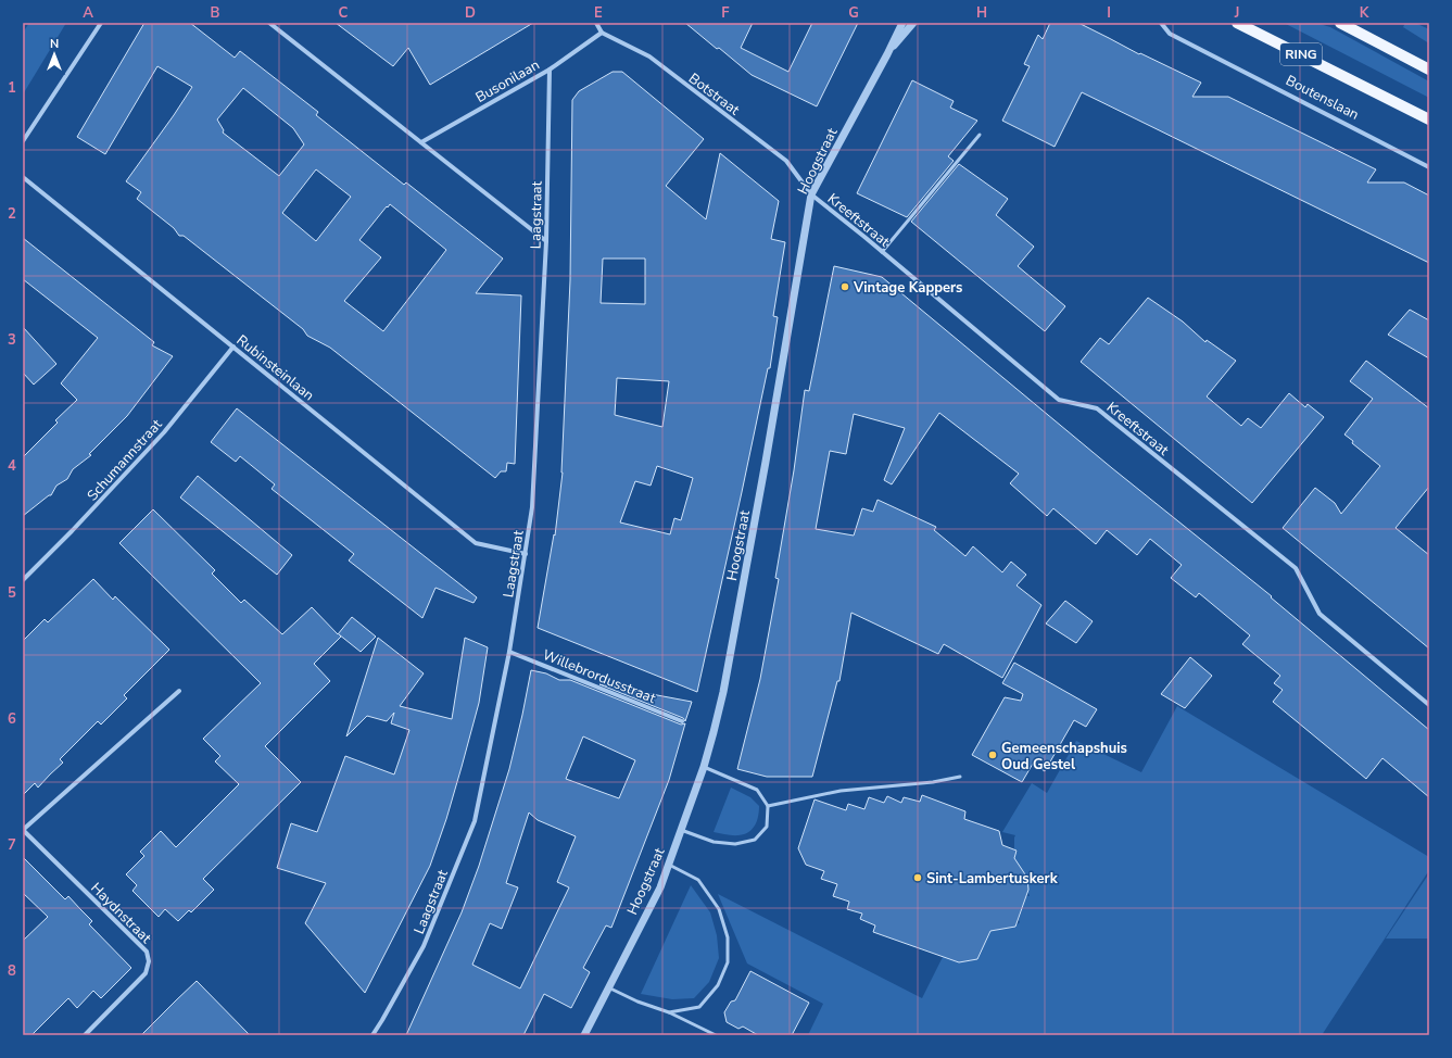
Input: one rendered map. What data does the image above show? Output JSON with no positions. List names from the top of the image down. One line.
{"streets":{"main road":["RING","Boutenslaan"],"street":["Busonilaan","Botstraat","Hoogstraat","Laagstraat","Kreeftstraat","Rubinsteinlaan","Schumannstraat","Willebrordusstraat","Haydnstraat"]},"crossings":[["Busonilaan","Botstraat"],["Busonilaan","Laagstraat"],["Botstraat","Hoogstraat"],["Botstraat","Kreeftstraat"],["Hoogstraat","Kreeftstraat"],["Laagstraat","Rubinsteinlaan"],["Laagstraat","Willebrordusstraat"],["Rubinsteinlaan","Schumannstraat"]],"places":["Vintage Kappers","Gemeenschapshuis Oud Gestel","Sint-Lambertuskerk"],"north":"top","grid":{"columns":["A","B","C","D","E","F","G","H","I","J","K"],"rows":["1","2","3","4","5","6","7","8"]}}
